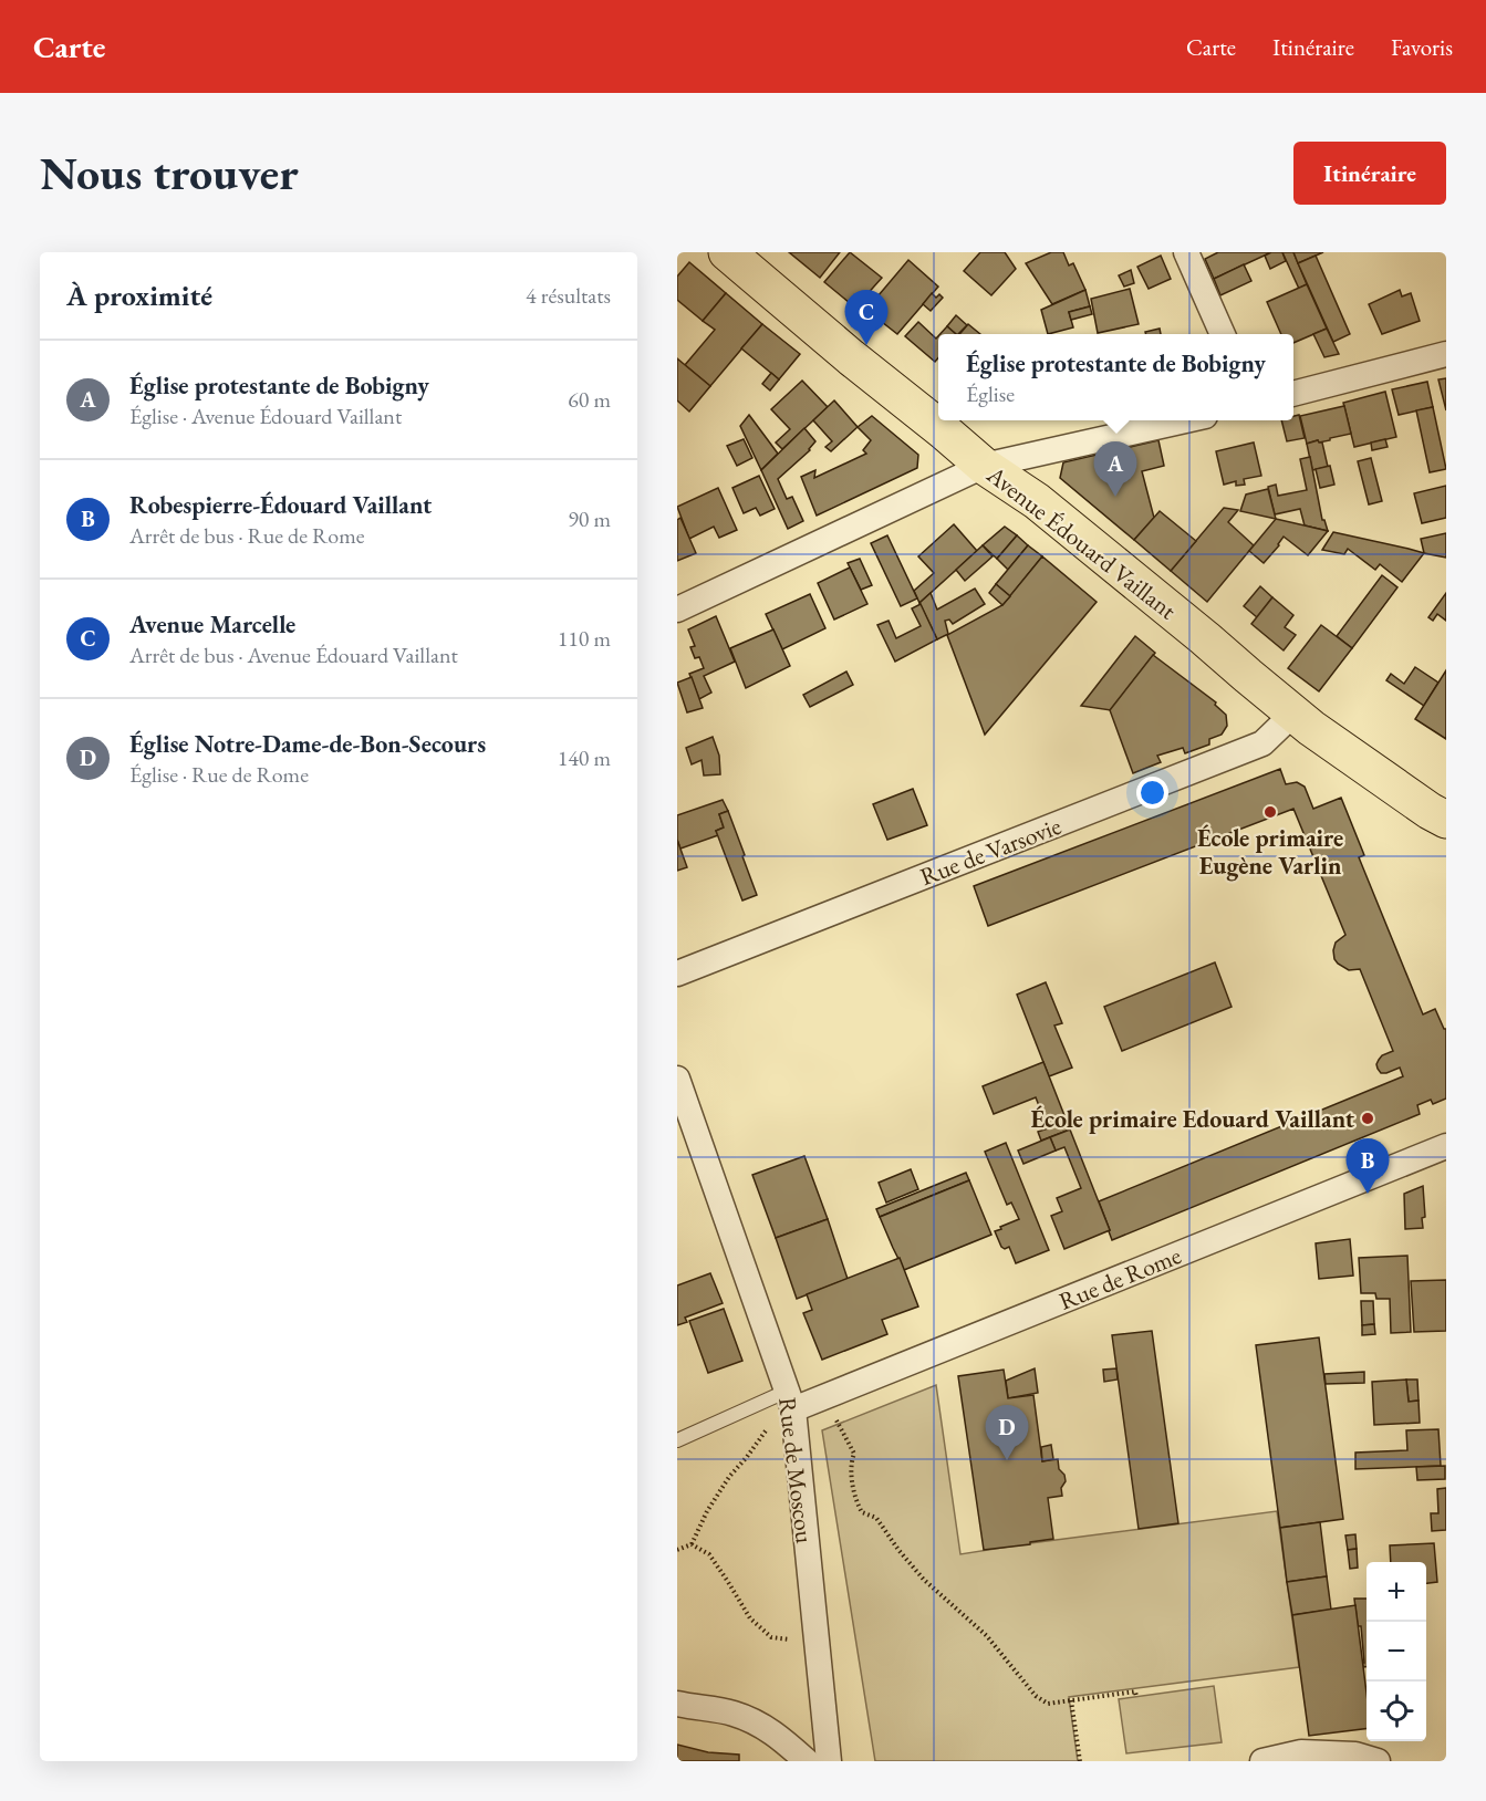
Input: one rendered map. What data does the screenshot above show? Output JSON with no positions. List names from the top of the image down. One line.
{"streets":{"main road":["Avenue Édouard Vaillant"],"street":["Rue de Varsovie","Rue de Rome","Rue de Moscou"]},"crossings":[["Avenue Édouard Vaillant","Rue de Varsovie"],["Rue de Rome","Rue de Moscou"]],"places":["École primaire Eugène Varlin","École primaire Edouard Vaillant"],"page":{"header":"Carte","nav":["Carte","Itinéraire","Favoris"],"buttons":"Itinéraire","title":"Nous trouver","heading":["À proximité","4 résultats"],"pins":["C","A","B","D"],"popup":["Église protestante de Bobigny","Église"],"list":[{"mark":"A","name":"Église protestante de Bobigny","note":"Église · Avenue Édouard Vaillant","value":"60 m"},{"mark":"B","name":"Robespierre-Édouard Vaillant","note":"Arrêt de bus · Rue de Rome","value":"90 m"},{"mark":"C","name":"Avenue Marcelle","note":"Arrêt de bus · Avenue Édouard Vaillant","value":"110 m"},{"mark":"D","name":"Église Notre-Dame-de-Bon-Secours","note":"Église · Rue de Rome","value":"140 m"}],"map_buttons":["+","−"]}}
